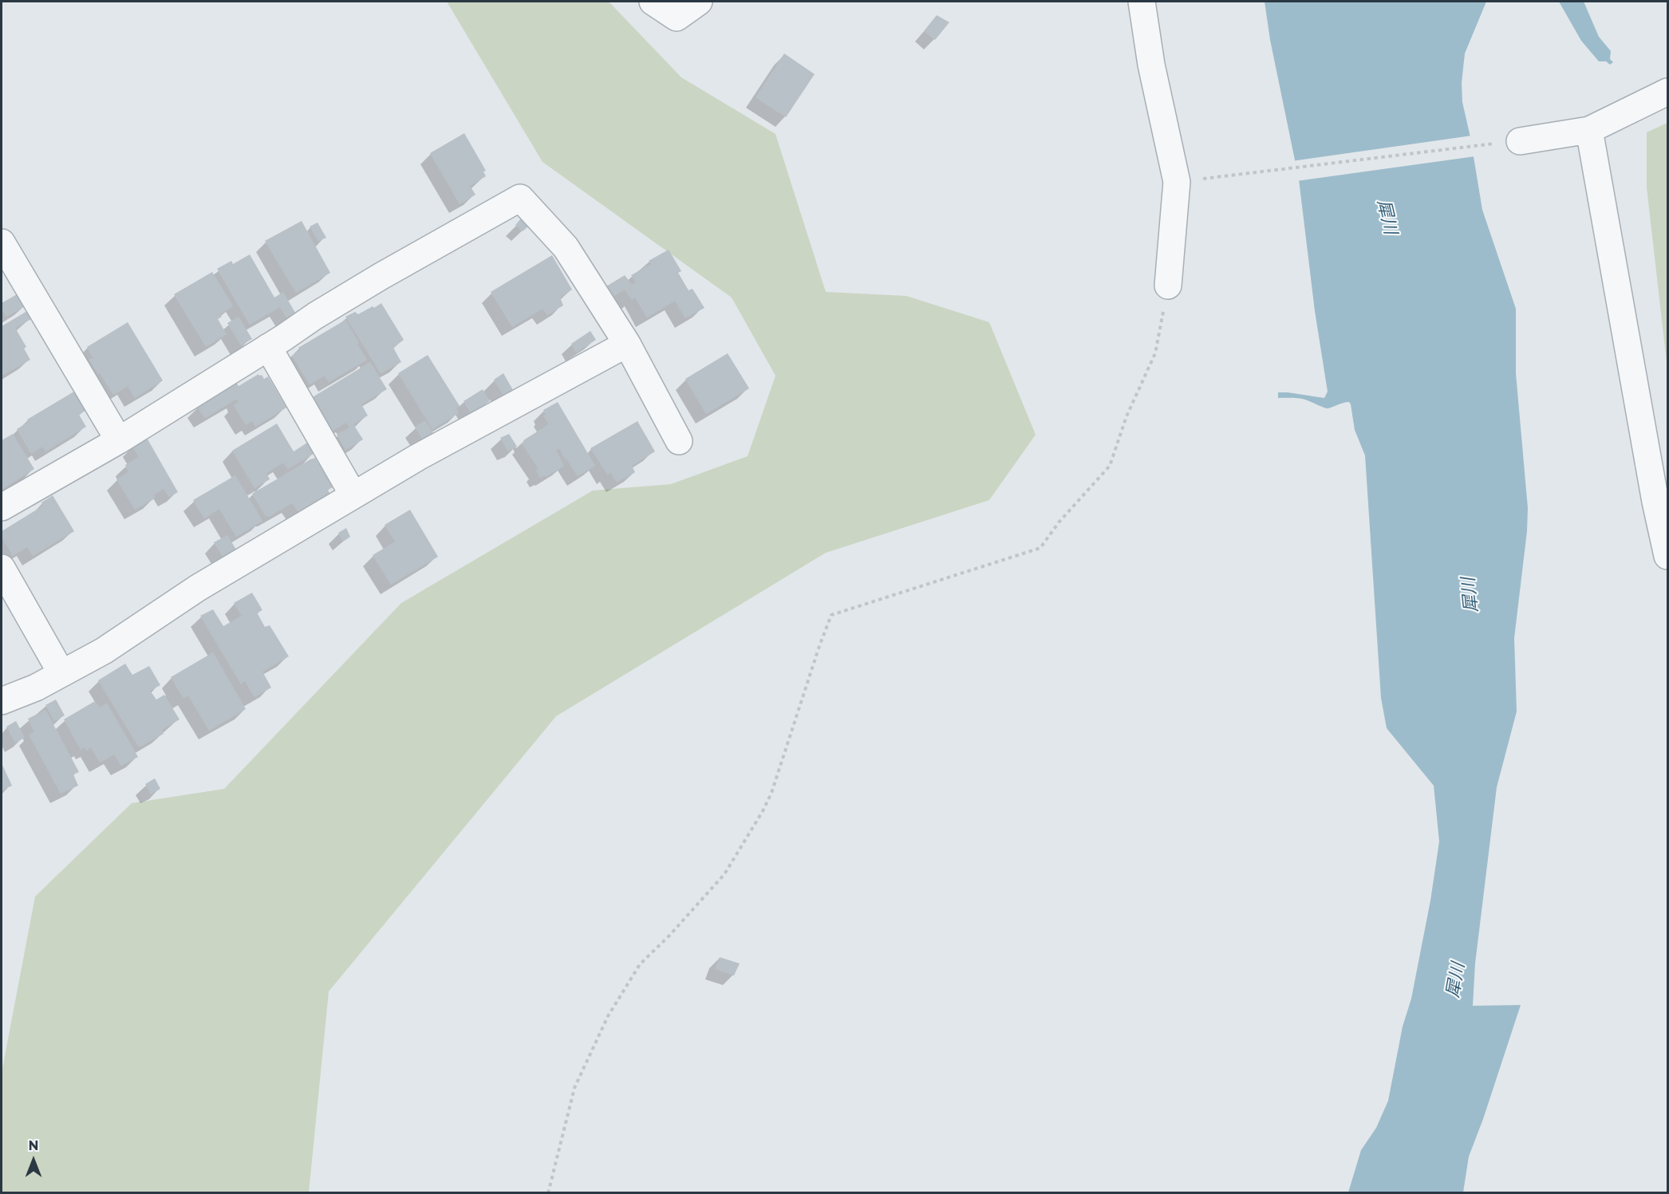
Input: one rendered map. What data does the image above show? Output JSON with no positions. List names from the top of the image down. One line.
{"water":["犀川"],"north":"top"}
